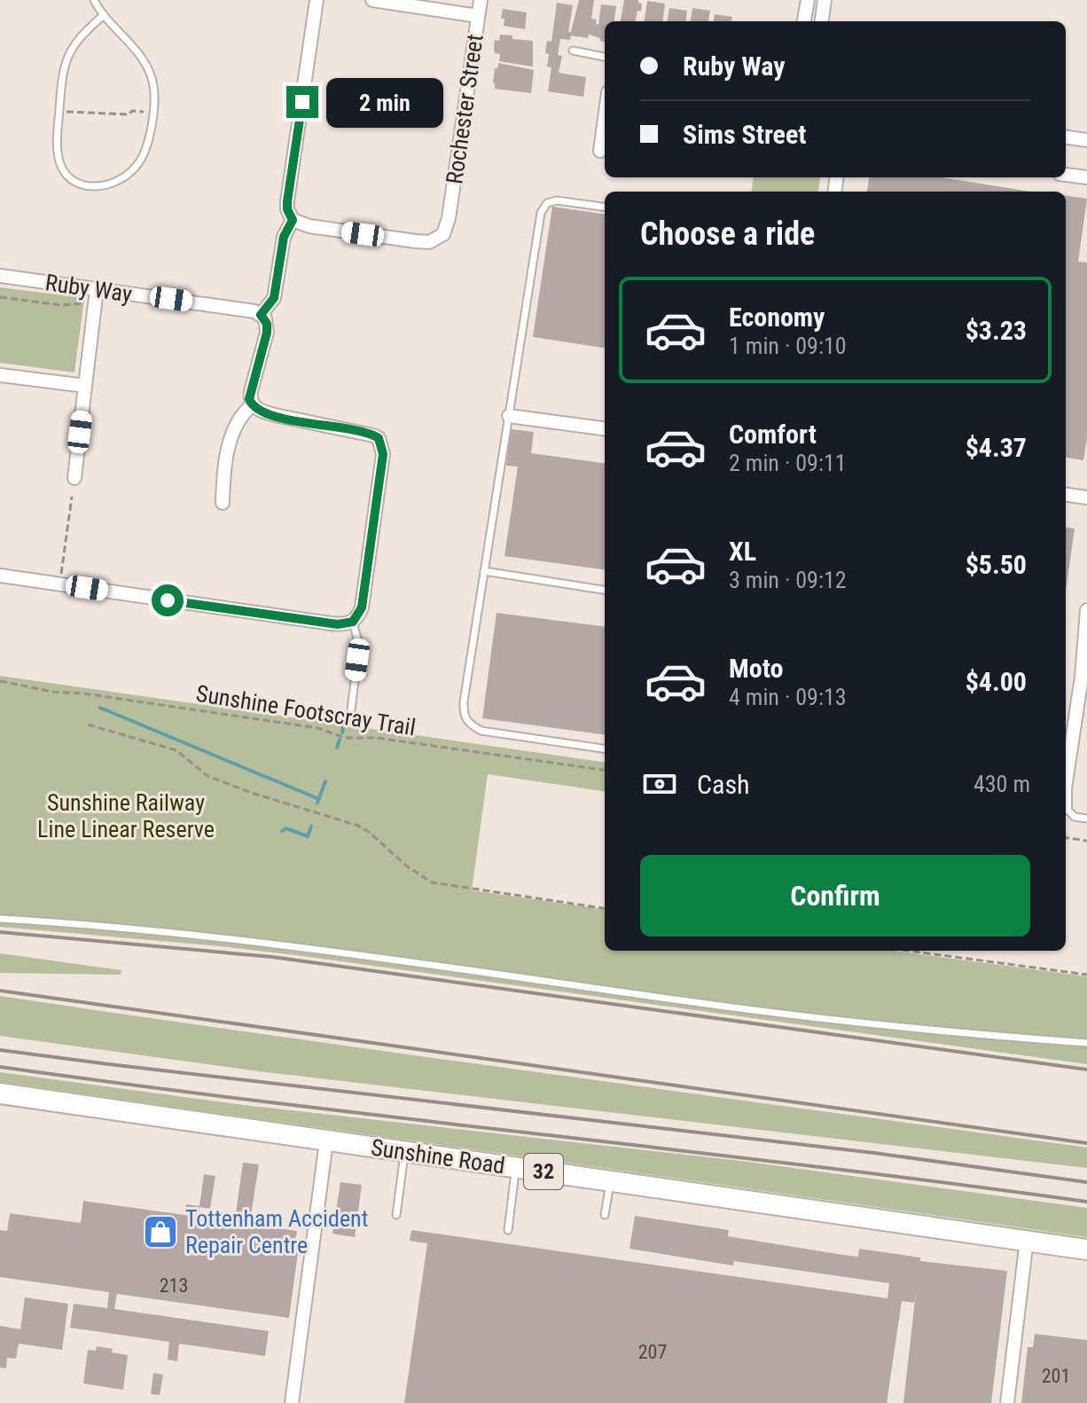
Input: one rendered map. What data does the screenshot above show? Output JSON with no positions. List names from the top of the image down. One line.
{"streets":{"main road":["Sunshine Road","32"],"street":["Rochester Street","Ruby Way"],"path":["Sunshine Footscray Trail"]},"parks":["Sunshine Railway Line Linear Reserve"],"places":{"shop":["Tottenham Accident Repair Centre"]},"house_numbers":["213","207","201"],"page":{"banner":["Ruby Way","Sims Street"],"bubble":"2 min","heading":"Choose a ride","list":[{"name":"Economy","note":"1 min · 09:10","value":"$3.23"},{"name":"Comfort","note":"2 min · 09:11","value":"$4.37"},{"name":"XL","note":"3 min · 09:12","value":"$5.50"},{"name":"Moto","note":"4 min · 09:13","value":"$4.00"}],"pay":["Cash","430 m"],"buttons":"Confirm"}}
